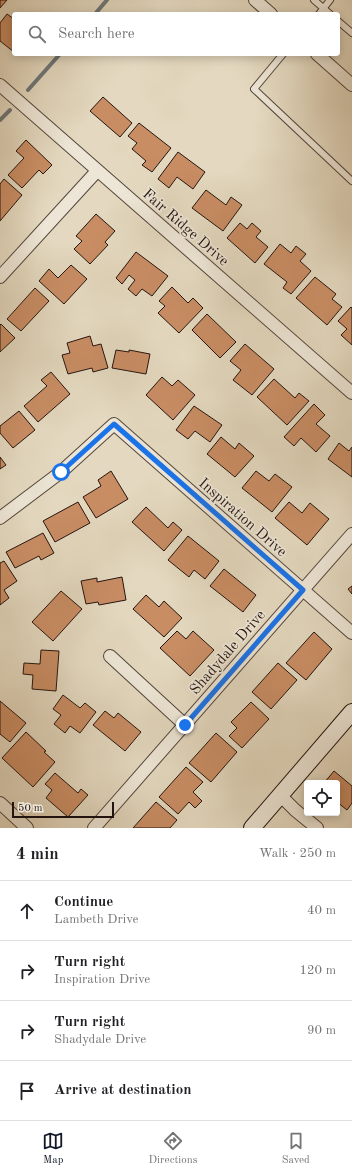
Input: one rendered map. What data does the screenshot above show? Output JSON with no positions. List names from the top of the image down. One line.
{"streets":{"street":["Fair Ridge Drive","Inspiration Drive","Shadydale Drive"]},"crossings":[["Inspiration Drive","Shadydale Drive"]],"scale_bar":"50 m","page":{"search":"Search here","scale":"50 m","heading":["4 min","Walk · 250 m"],"list":[["Continue","Lambeth Drive","40 m"],["Turn right","Inspiration Drive","120 m"],["Turn right","Shadydale Drive","90 m"],"Arrive at destination"],"nav":["Map","Directions","Saved"]}}
